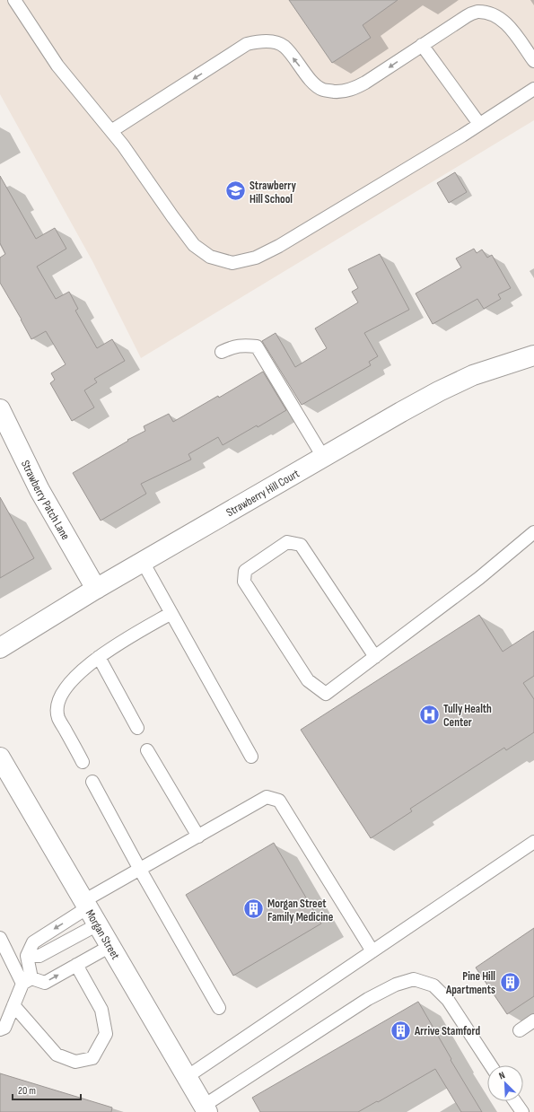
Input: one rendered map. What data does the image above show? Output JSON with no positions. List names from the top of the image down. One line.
{"streets":{"street":["Strawberry Hill Court","Strawberry Patch Lane","Morgan Street"]},"crossings":[["Strawberry Hill Court","Strawberry Patch Lane"]],"places":{"school or university":["Strawberry Hill School"],"hospital":["Tully Health Center"],"building":["Morgan Street Family Medicine","Pine Hill Apartments","Arrive Stamford"]},"scale_bar":"20 m","north":"top left"}
